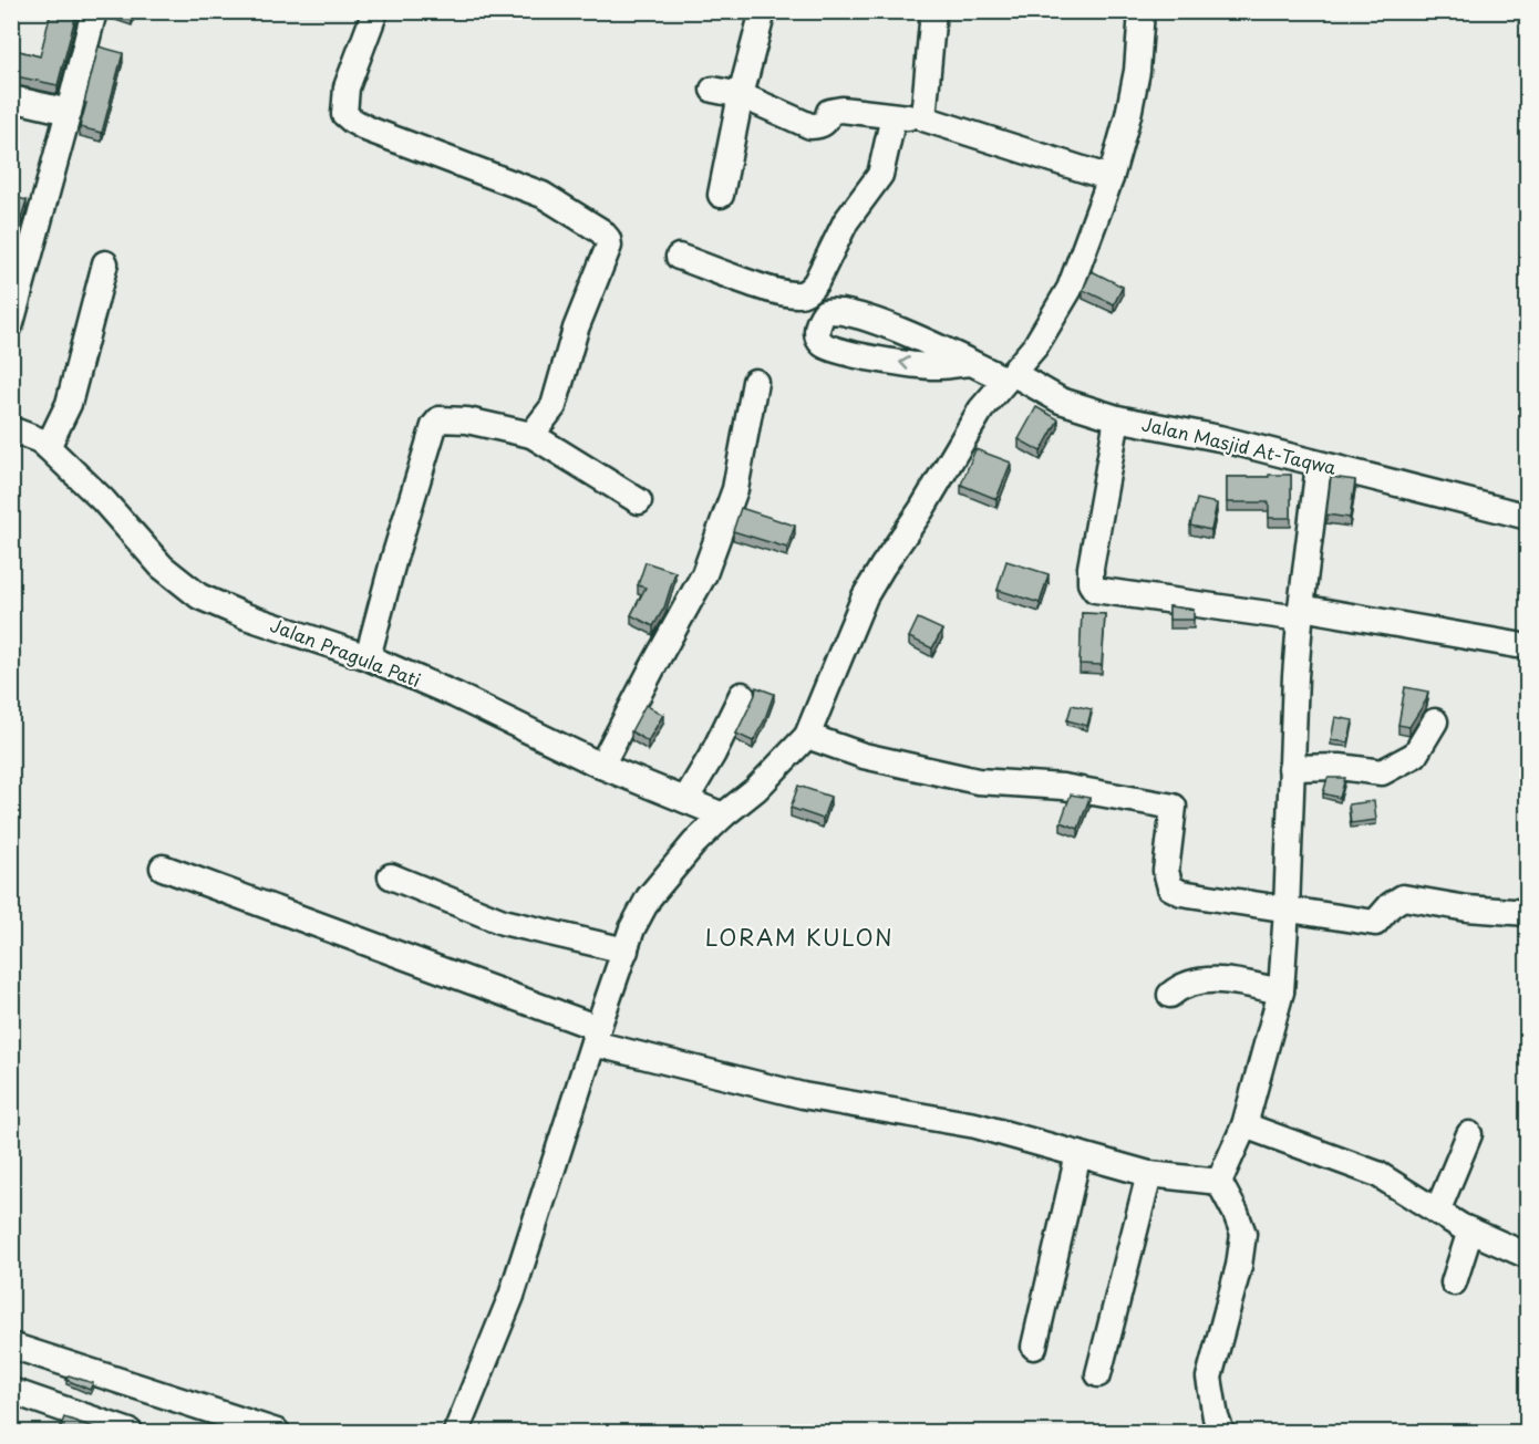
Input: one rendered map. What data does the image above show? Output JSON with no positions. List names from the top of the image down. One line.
{"streets":{"street":["Jalan Masjid At-Taqwa","Jalan Pragula Pati"]},"districts":["LORAM KULON"]}
